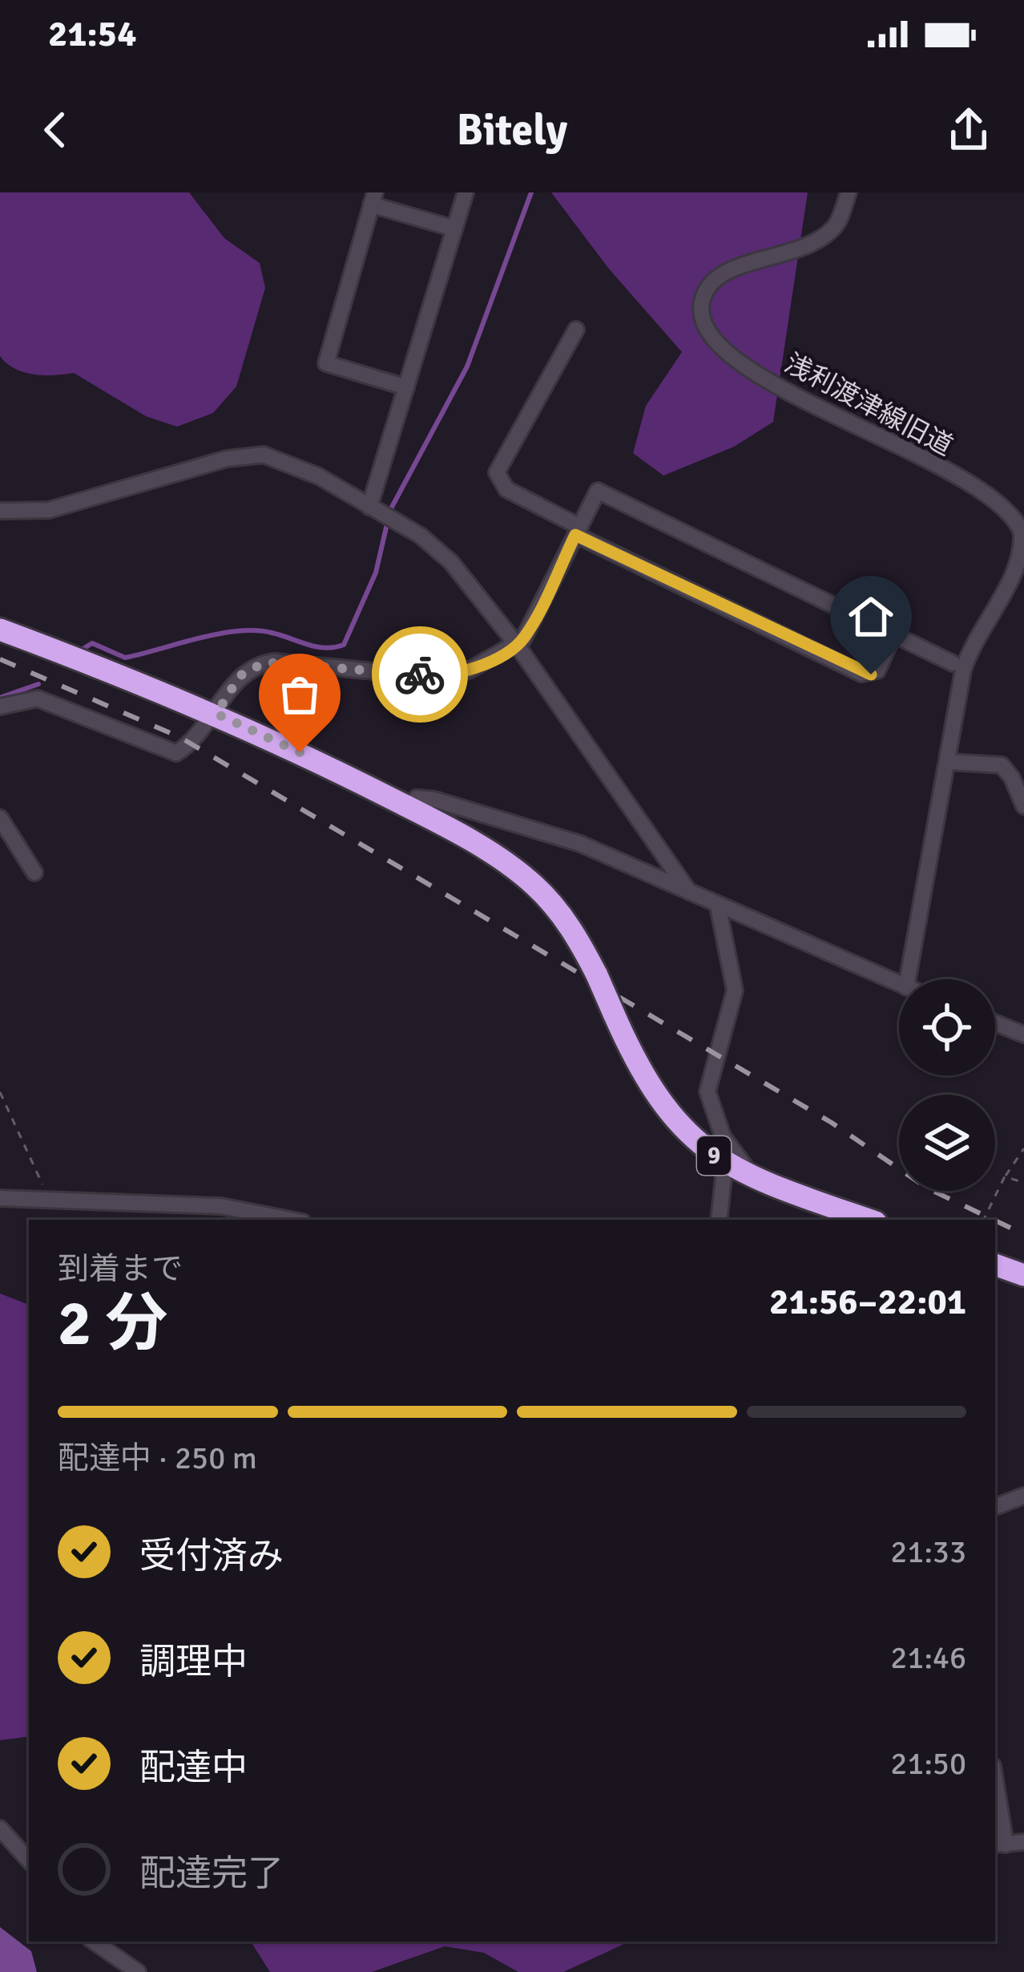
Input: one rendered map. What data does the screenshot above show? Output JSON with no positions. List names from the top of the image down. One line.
{"streets":{"highway":["9"],"street":["浅利渡津線旧道"]},"page":{"status":"21:54","header":"Bitely","heading":["2 分","到着まで","21:56–22:01"],"bar":"配達中 · 250 m","list":[["受付済み","21:33"],["調理中","21:46"],["配達中","21:50"],"配達完了"]}}
